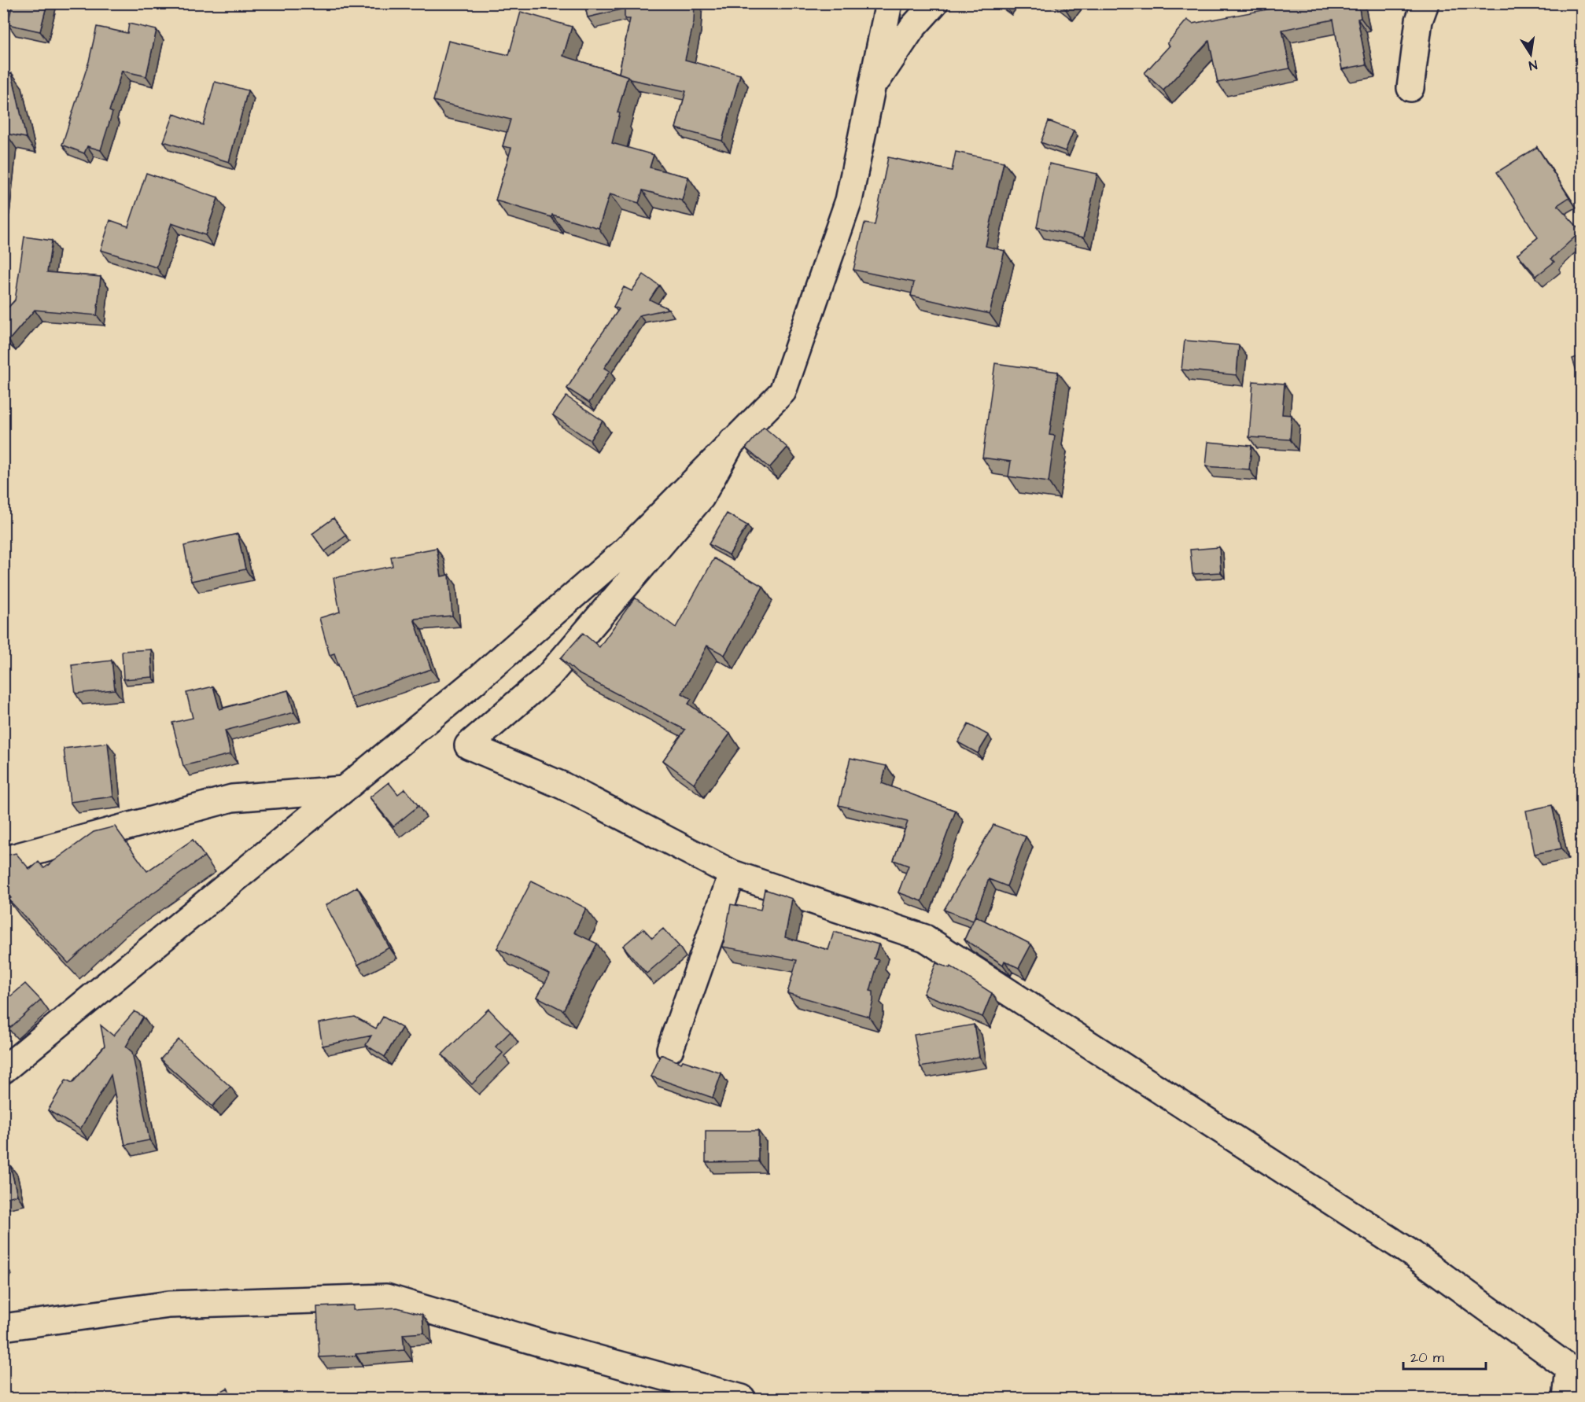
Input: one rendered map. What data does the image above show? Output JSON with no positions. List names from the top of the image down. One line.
{"scale_bar":"20 m","north":"bottom"}
